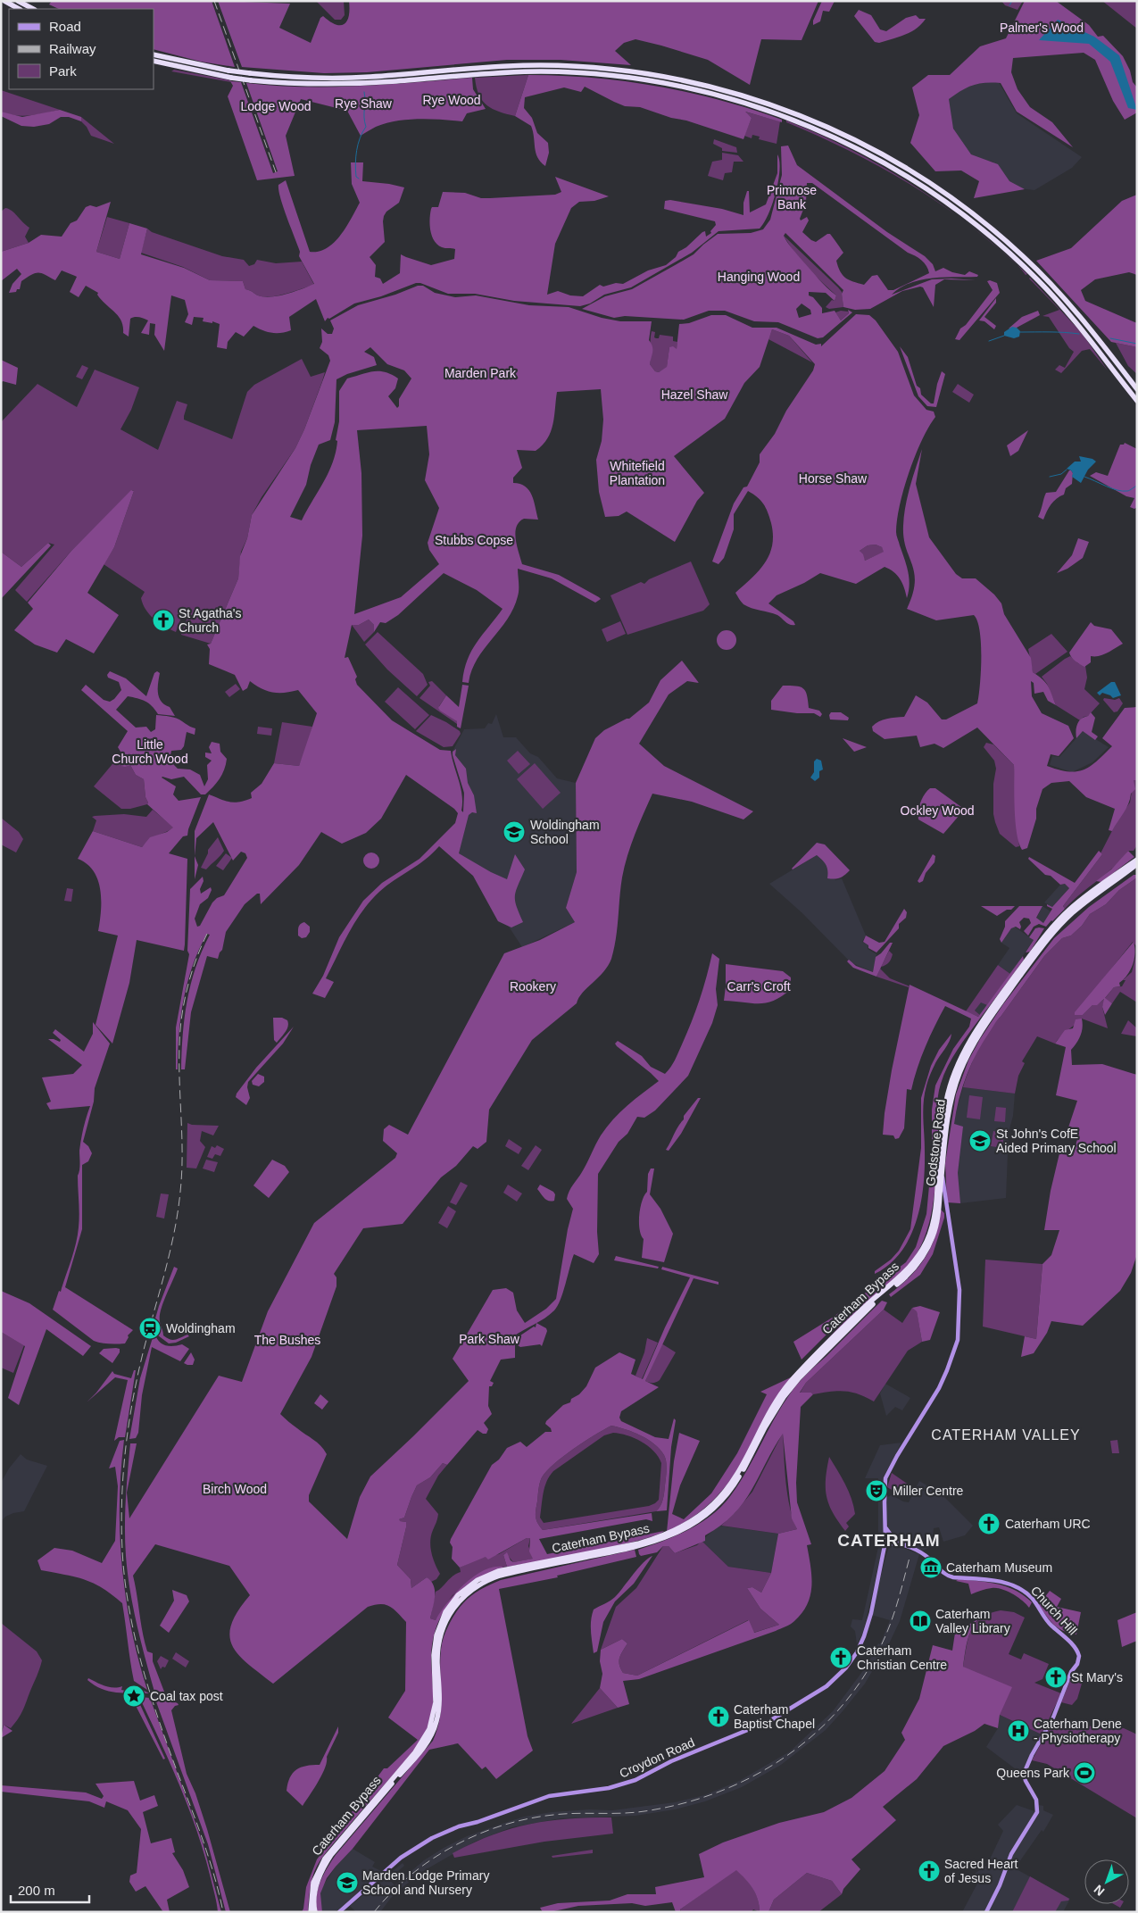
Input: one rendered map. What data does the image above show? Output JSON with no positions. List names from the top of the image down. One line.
{"streets":{"highway":["Godstone Road","Caterham Bypass"],"main road":["Church Hill","Croydon Road"]},"crossings":[["Godstone Road","Caterham Bypass"],["Godstone Road","Croydon Road"]],"districts":["CATERHAM VALLEY","CATERHAM"],"parks":["Palmer's Wood","Rye Wood","Rye Shaw","Lodge Wood","Primrose Bank","Hanging Wood","Marden Park","Hazel Shaw","Whitefield Plantation","Horse Shaw","Stubbs Copse","Little Church Wood","Ockley Wood","Rookery","Carr's Croft","Park Shaw","The Bushes","Birch Wood"],"places":{"church":["St Agatha's Church","Caterham URC","Caterham Christian Centre","St Mary's","Caterham Baptist Chapel","Sacred Heart of Jesus"],"school or university":["Woldingham School","St John's CofE Aided Primary School","Marden Lodge Primary School and Nursery"],"station":["Woldingham"],"theatre":["Miller Centre"],"museum":["Caterham Museum"],"library":["Caterham Valley Library"],"place":["Coal tax post"],"hospital":["Caterham Dene - Physiotherapy"],"sports":["Queens Park"]},"legend":["Road","Railway","Park"],"scale_bar":"200 m","north":"bottom left"}
